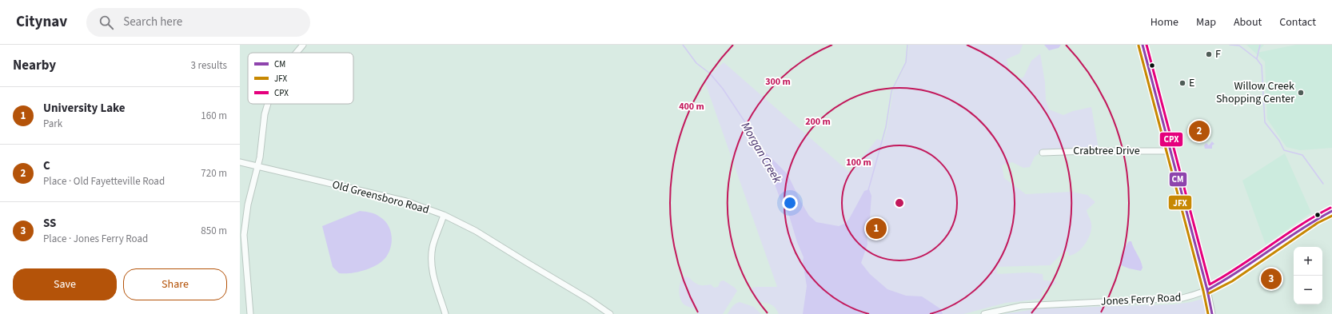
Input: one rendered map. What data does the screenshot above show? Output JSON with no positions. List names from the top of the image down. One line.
{"streets":{"street":["Crabtree Drive","Old Greensboro Road","Jones Ferry Road"]},"water":["Morgan Creek"],"places":["F","E","Willow Creek Shopping Center"],"lines":["transit line CM","transit line CPX","transit line JFX"],"legend":["CM","JFX","CPX"],"page":{"header":"Citynav","search":"Search here","nav":["Home","Map","About","Contact"],"heading":["Nearby","3 results"],"list":[{"mark":"1","name":"University Lake","note":"Park","value":"160 m"},{"mark":"2","name":"C","note":"Place · Old Fayetteville Road","value":"720 m"},{"mark":"3","name":"SS","note":"Place · Jones Ferry Road","value":"850 m"}],"pins":["2","1","3"],"map_buttons":["+","−"],"buttons":["Save","Share"]},"rings":["300 m","400 m","200 m","100 m"]}
